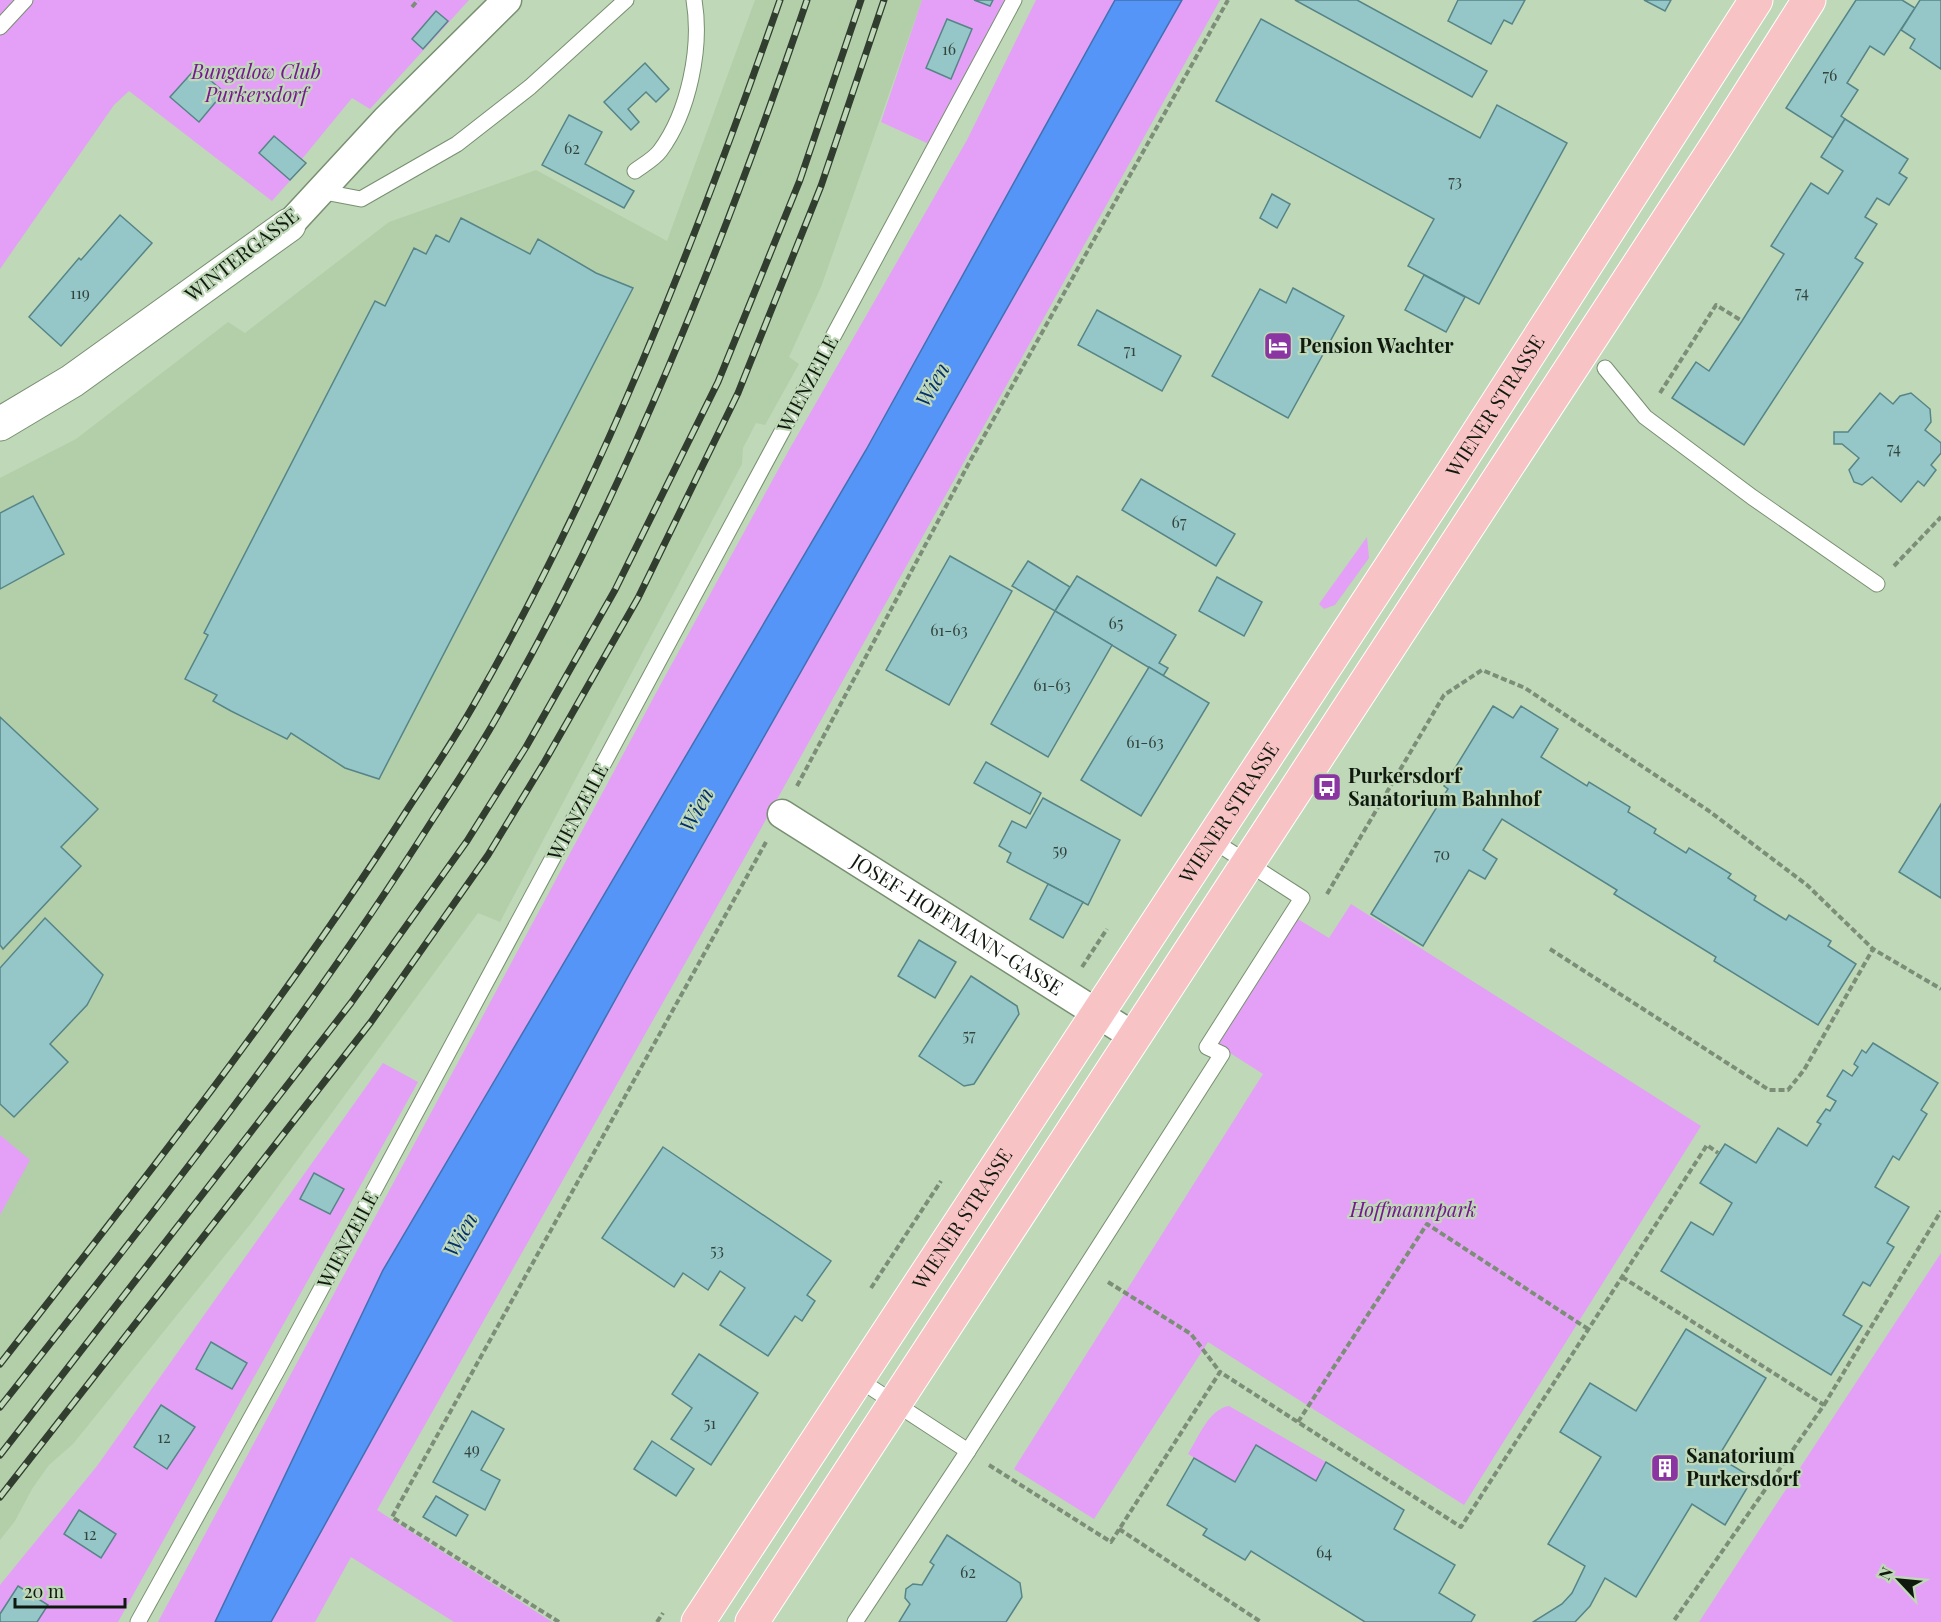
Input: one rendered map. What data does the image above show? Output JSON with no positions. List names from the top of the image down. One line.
{"streets":{"main road":["WIENER STRASSE"],"street":["WINTERGASSE","JOSEF-HOFFMANN-GASSE"],"lane":["WIENZEILE"]},"crossings":[["WIENER STRASSE","JOSEF-HOFFMANN-GASSE"]],"water":["Wien"],"parks":["Bungalow Club Purkersdorf","Hoffmannpark"],"places":{"hotel":["Pension Wachter"],"bus stop":["Purkersdorf Sanatorium Bahnhof"],"building":["Sanatorium Purkersdorf"]},"house_numbers":["16","76","62","73","74","119","71","74","67","65","61-63","61-63","61-63","59","70","57","53","51","12","49","12","64","62"],"scale_bar":"20 m","north":"top left"}
